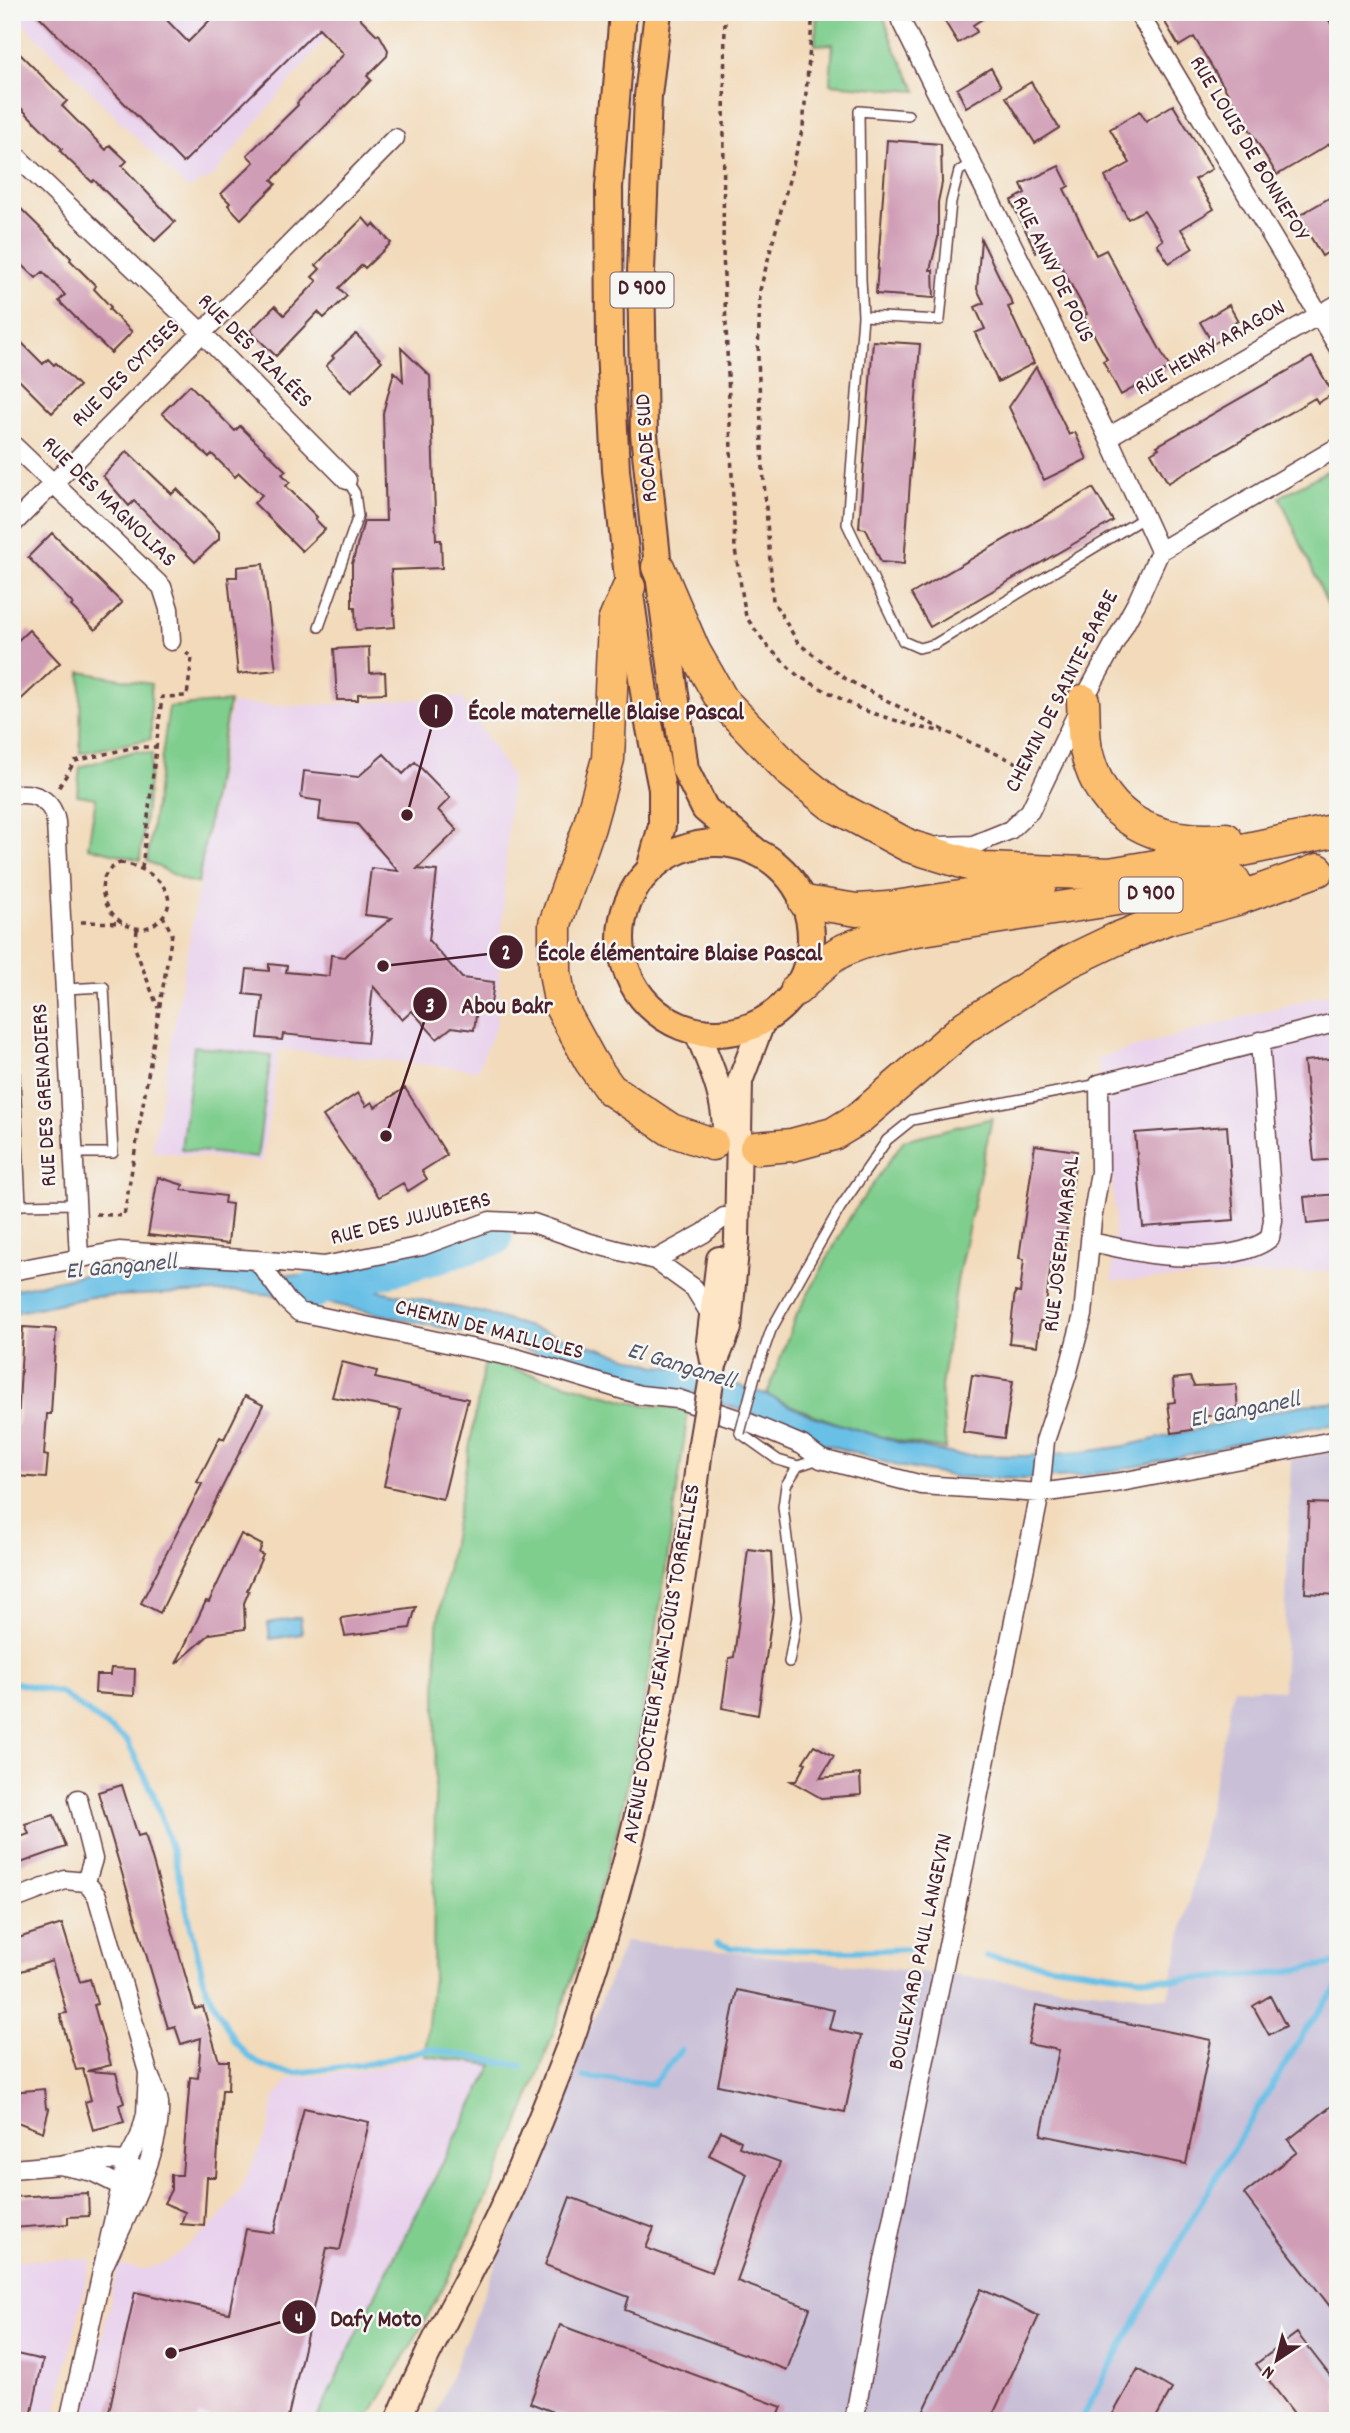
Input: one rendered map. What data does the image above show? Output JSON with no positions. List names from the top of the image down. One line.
{"streets":{"highway":["D 900"],"main road":["ROCADE SUD","AVENUE DOCTEUR JEAN-LOUIS TORREILLES"],"street":["RUE LOUIS DE BONNEFOY","RUE ANNY DE POUS","RUE HENRY ARAGON","RUE DES AZALÉES","RUE DES CYTISES","RUE DES MAGNOLIAS","CHEMIN DE SAINTE-BARBE","RUE DES GRENADIERS","RUE DES JUJUBIERS","RUE JOSEPH MARSAL","CHEMIN DE MAILLOLES","BOULEVARD PAUL LANGEVIN"]},"crossings":[["RUE LOUIS DE BONNEFOY","RUE HENRY ARAGON"],["RUE ANNY DE POUS","RUE HENRY ARAGON"],["RUE ANNY DE POUS","CHEMIN DE SAINTE-BARBE"],["D 900","ROCADE SUD"],["RUE DES AZALÉES","RUE DES CYTISES"],["RUE DES CYTISES","RUE DES MAGNOLIAS"],["RUE DES JUJUBIERS","CHEMIN DE MAILLOLES"],["RUE JOSEPH MARSAL","CHEMIN DE MAILLOLES"],["RUE JOSEPH MARSAL","BOULEVARD PAUL LANGEVIN"],["CHEMIN DE MAILLOLES","BOULEVARD PAUL LANGEVIN"]],"water":["El Ganganell"],"places":["École maternelle Blaise Pascal","École élémentaire Blaise Pascal","Abou Bakr","Dafy Moto"],"north":"bottom left"}
